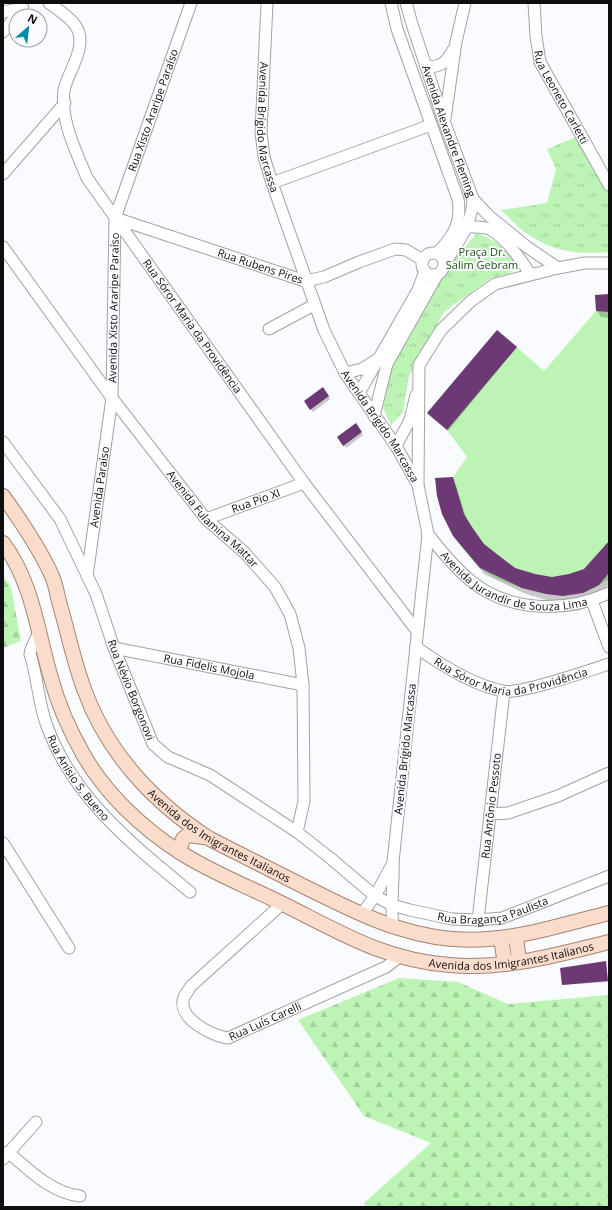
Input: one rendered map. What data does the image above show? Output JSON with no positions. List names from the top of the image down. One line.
{"streets":{"main road":["Avenida dos Imigrantes Italianos"],"street":["Rua Leoneto Carletti","Rua Xisto Araripe Paraíso","Avenida Brígido Marcassa","Avenida Alexandre Fleming","Rua Rubens Pires","Avenida Xisto Araripe Paraíso","Rua Sóror Maria da Providência","Avenida Paraíso","Rua Pio XI","Avenida Fulamina Mattar","Avenida Jurandir de Souza Lima","Rua Fidelis Mojola","Rua Névio Borgonovi","Rua Anísio S. Bueno","Rua Antônio Pessoto","Rua Bragança Paulista","Rua Luís Carelli"]},"crossings":[["Rua Xisto Araripe Paraíso","Rua Rubens Pires"],["Rua Xisto Araripe Paraíso","Avenida Xisto Araripe Paraíso"],["Rua Xisto Araripe Paraíso","Rua Sóror Maria da Providência"],["Avenida Brígido Marcassa","Rua Rubens Pires"],["Avenida Brígido Marcassa","Rua Sóror Maria da Providência"],["Avenida Brígido Marcassa","Avenida Jurandir de Souza Lima"],["Avenida Brígido Marcassa","Rua Névio Borgonovi"],["Avenida Brígido Marcassa","Avenida dos Imigrantes Italianos"],["Avenida Brígido Marcassa","Rua Bragança Paulista"],["Avenida Alexandre Fleming","Rua Rubens Pires"],["Rua Rubens Pires","Avenida Xisto Araripe Paraíso"],["Rua Rubens Pires","Rua Sóror Maria da Providência"],["Avenida Xisto Araripe Paraíso","Rua Sóror Maria da Providência"],["Avenida Xisto Araripe Paraíso","Avenida Paraíso"],["Avenida Xisto Araripe Paraíso","Avenida Fulamina Mattar"],["Rua Sóror Maria da Providência","Rua Pio XI"],["Rua Sóror Maria da Providência","Rua Antônio Pessoto"],["Avenida Paraíso","Avenida Fulamina Mattar"],["Avenida Paraíso","Rua Névio Borgonovi"],["Rua Pio XI","Avenida Fulamina Mattar"],["Avenida Fulamina Mattar","Rua Fidelis Mojola"],["Avenida Fulamina Mattar","Rua Névio Borgonovi"],["Rua Fidelis Mojola","Rua Névio Borgonovi"],["Rua Névio Borgonovi","Rua Bragança Paulista"],["Rua Anísio S. Bueno","Avenida dos Imigrantes Italianos"],["Rua Antônio Pessoto","Rua Bragança Paulista"],["Avenida dos Imigrantes Italianos","Rua Luís Carelli"]],"parks":["Praça Dr. Salim Gebram"],"north":"top right"}
